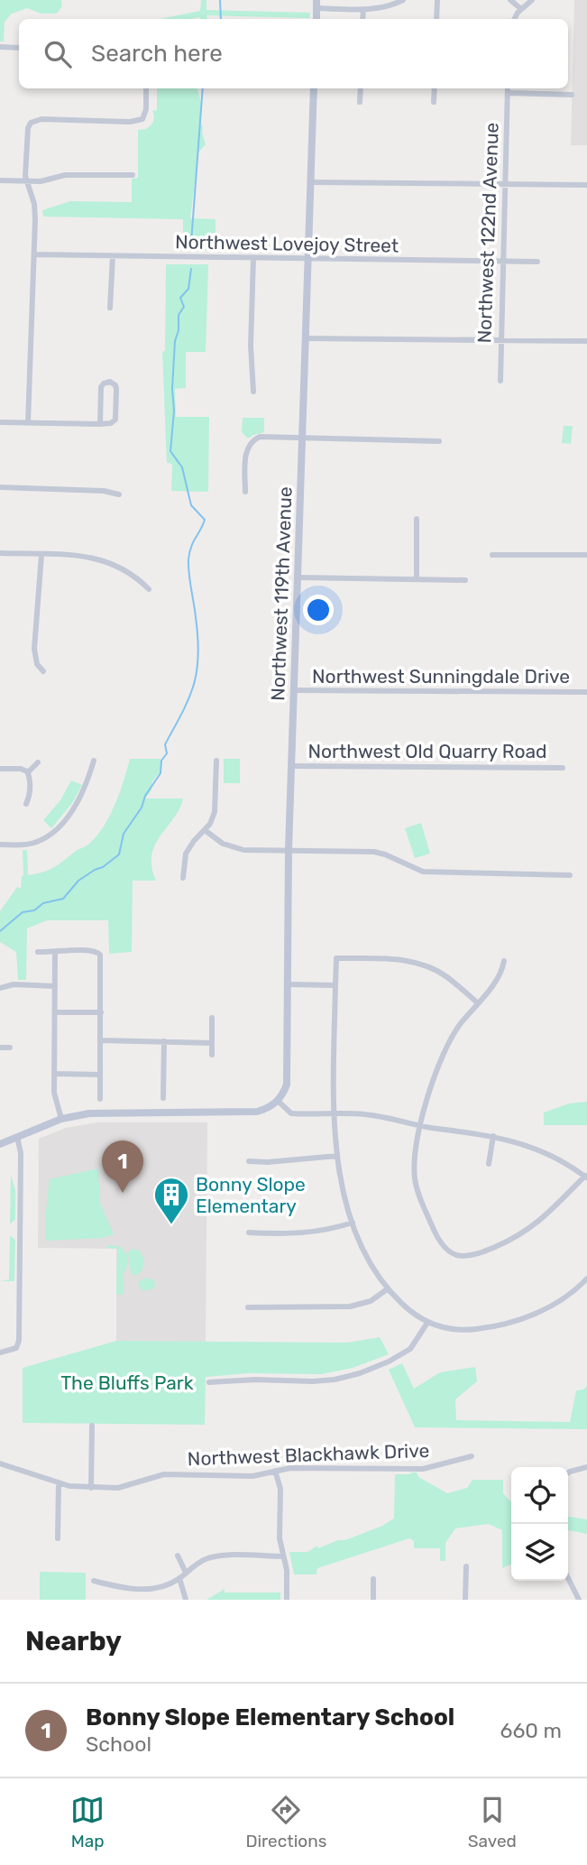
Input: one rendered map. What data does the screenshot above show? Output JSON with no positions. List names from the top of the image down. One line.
{"streets":{"street":["Northwest 122nd Avenue","Northwest Lovejoy Street","Northwest 119th Avenue","Northwest Sunningdale Drive","Northwest Old Quarry Road","Northwest Blackhawk Drive"]},"crossings":[["Northwest 122nd Avenue","Northwest Lovejoy Street"],["Northwest Lovejoy Street","Northwest 119th Avenue"],["Northwest 119th Avenue","Northwest Sunningdale Drive"],["Northwest 119th Avenue","Northwest Old Quarry Road"]],"parks":["The Bluffs Park"],"places":{"building":["Bonny Slope Elementary"]},"page":{"search":"Search here","pins":"1","heading":"Nearby","list":[{"mark":"1","name":"Bonny Slope Elementary School","note":"School","value":"660 m"}],"nav":["Map","Directions","Saved"]}}
